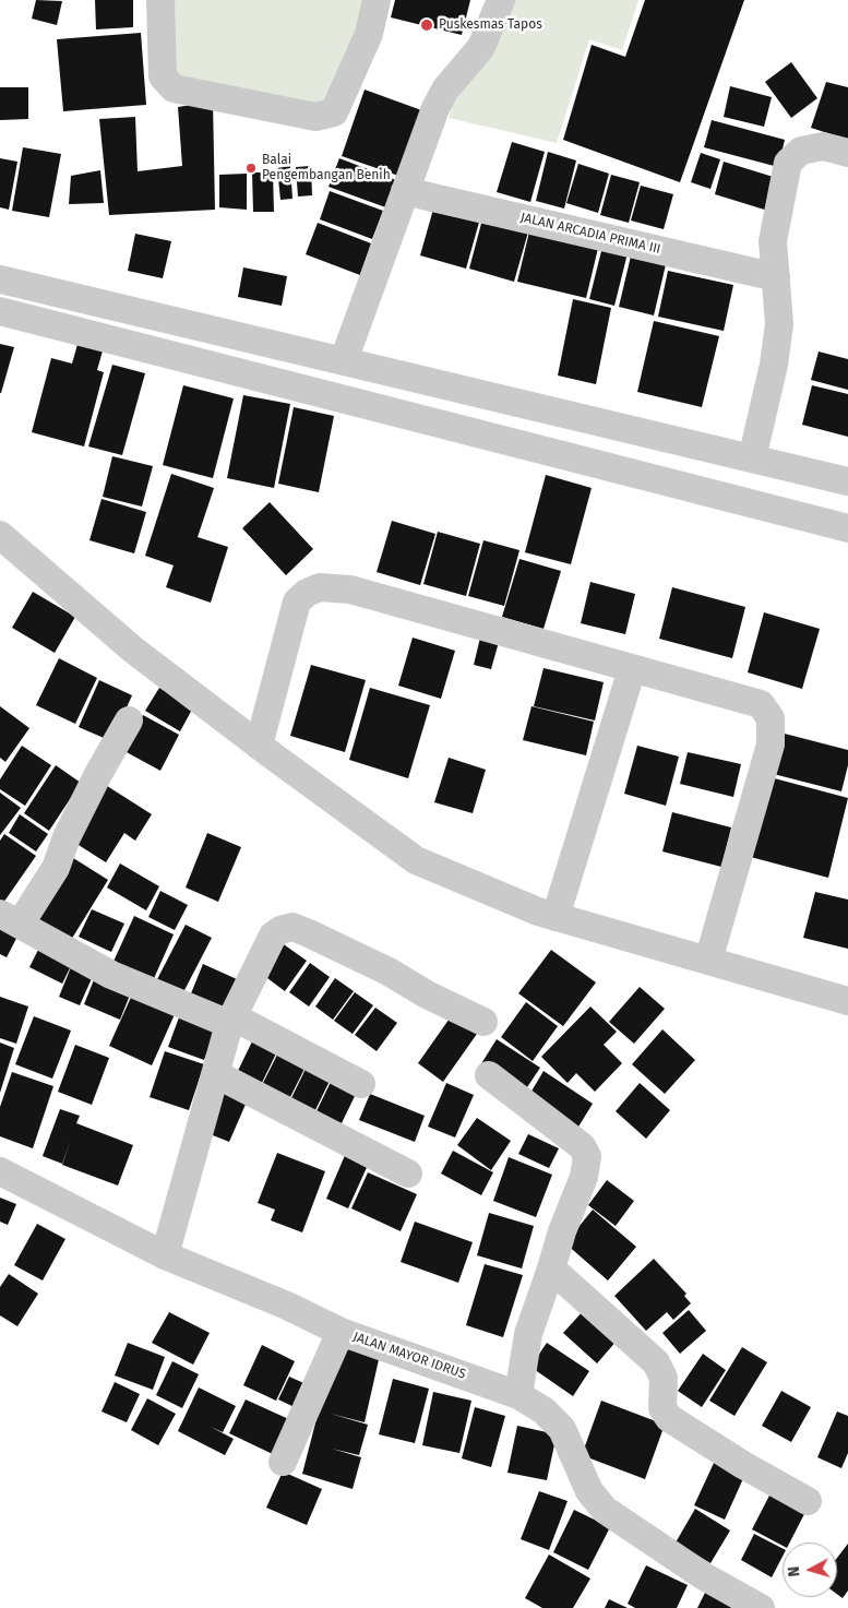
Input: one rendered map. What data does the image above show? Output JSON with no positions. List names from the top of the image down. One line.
{"streets":{"street":["JALAN ARCADIA PRIMA III","JALAN MAYOR IDRUS"]},"places":["Puskesmas Tapos","Balai Pengembangan Benih"],"north":"left"}
